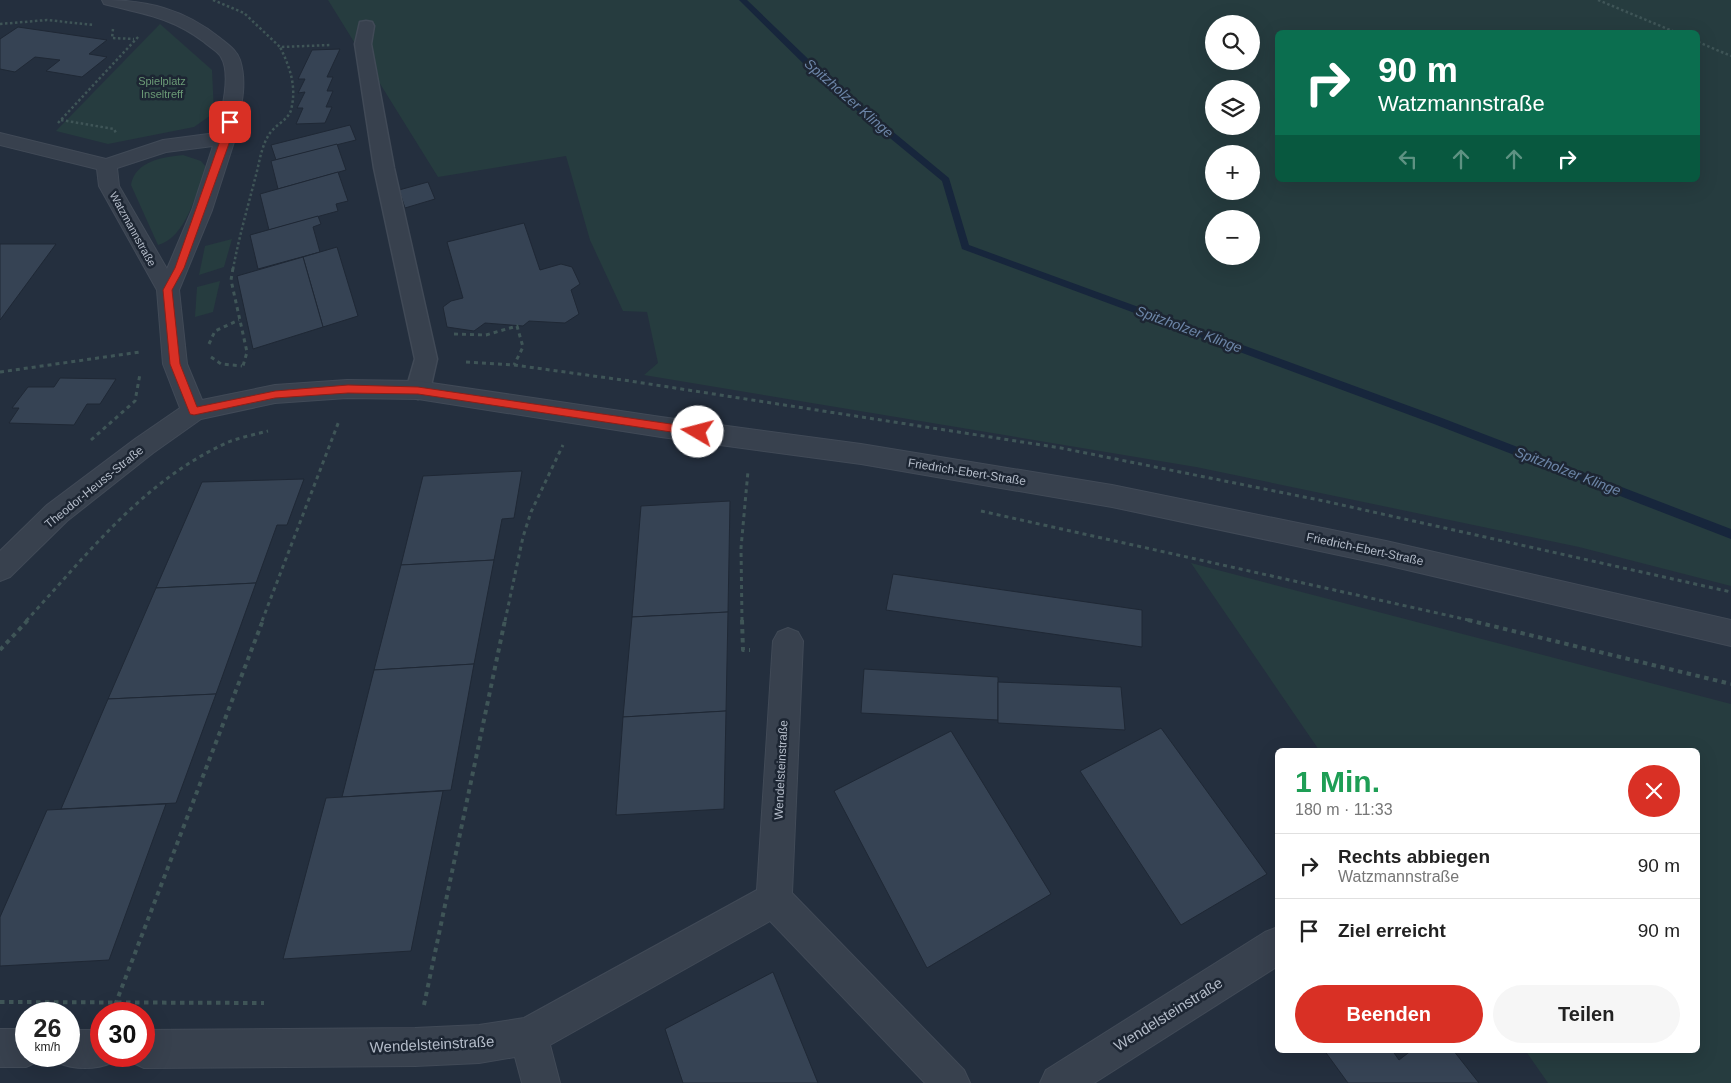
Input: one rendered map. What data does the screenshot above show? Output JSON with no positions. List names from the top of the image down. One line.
{"streets":{"street":["Watzmannstraße","Friedrich-Ebert-Straße","Theodor-Heuss-Straße","Wendelsteinstraße"]},"crossings":[["Watzmannstraße","Friedrich-Ebert-Straße"],["Watzmannstraße","Theodor-Heuss-Straße"],["Friedrich-Ebert-Straße","Theodor-Heuss-Straße"]],"water":["Spitzholzer Klinge"],"parks":["Spielplatz Inseltreff"],"page":{"map_buttons":["+","−"],"turn":["90 m","Watzmannstraße"],"heading":["1 Min.","180 m · 11:33"],"list":[{"name":"Rechts abbiegen","note":"Watzmannstraße","value":"90 m"},{"name":"Ziel erreicht","value":"90 m"}],"buttons":["Beenden","Teilen"],"speed":"26 km/h","limit":"30"}}
